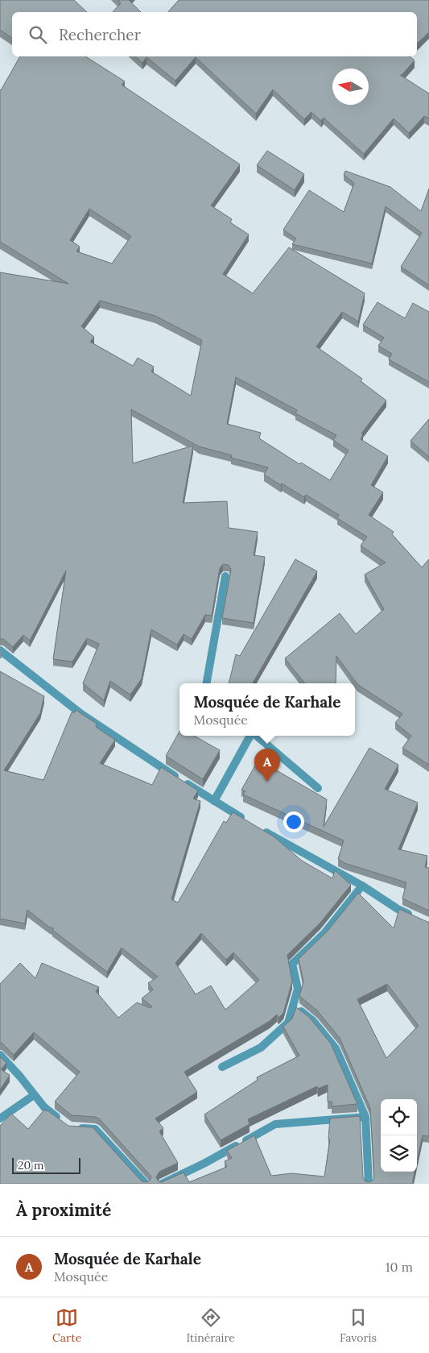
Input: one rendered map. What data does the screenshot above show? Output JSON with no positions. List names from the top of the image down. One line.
{"scale_bar":"20 m","north":"left","page":{"search":"Rechercher","popup":["Mosquée de Karhale","Mosquée"],"pins":"A","scale":"20 m","heading":"À proximité","list":[{"mark":"A","name":"Mosquée de Karhale","note":"Mosquée","value":"10 m"}],"nav":["Carte","Itinéraire","Favoris"]}}
